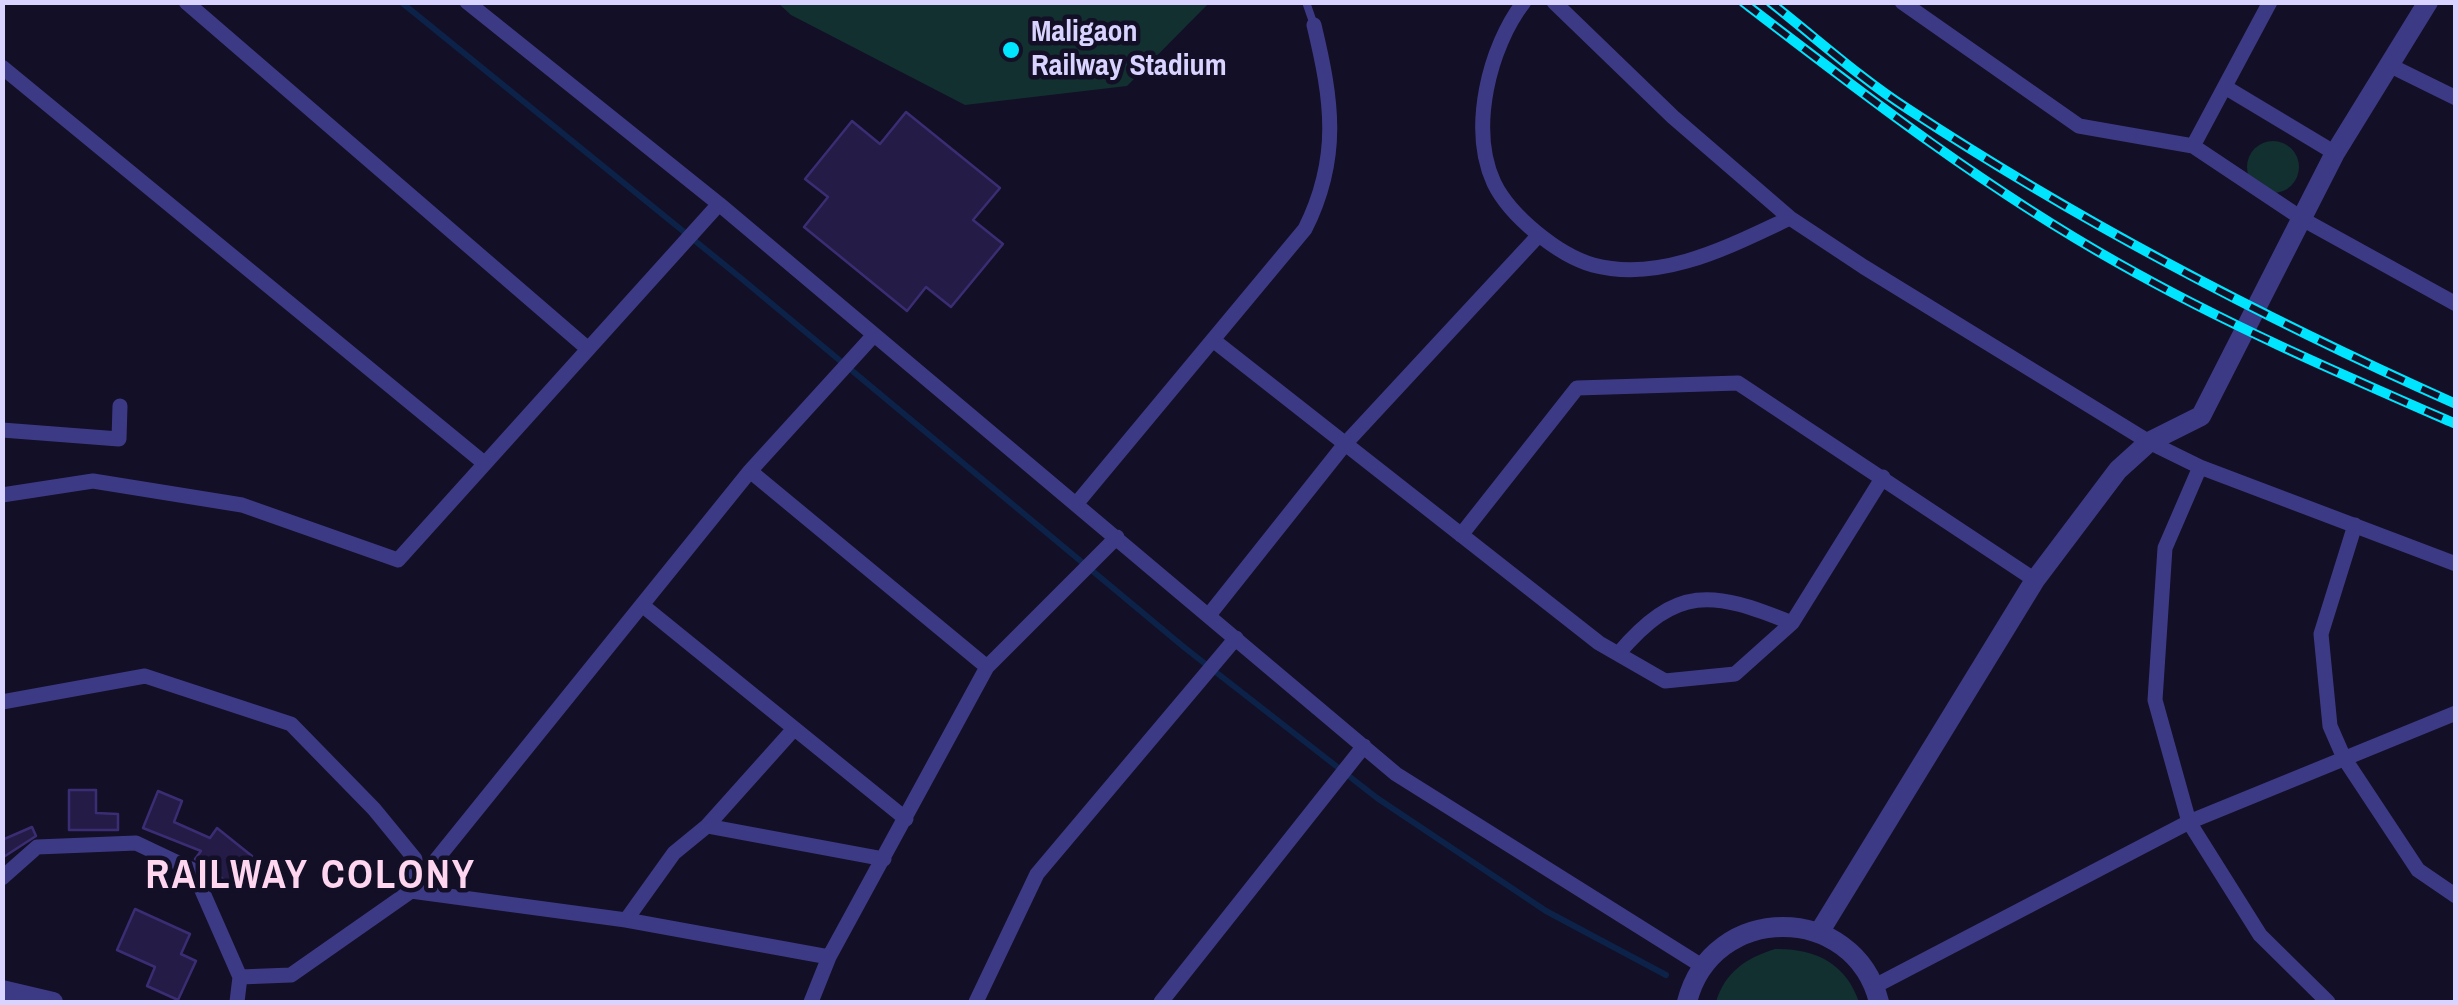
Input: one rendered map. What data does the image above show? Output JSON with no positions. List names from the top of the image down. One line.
{"districts":["RAILWAY COLONY"],"places":["Maligaon Railway Stadium"]}
